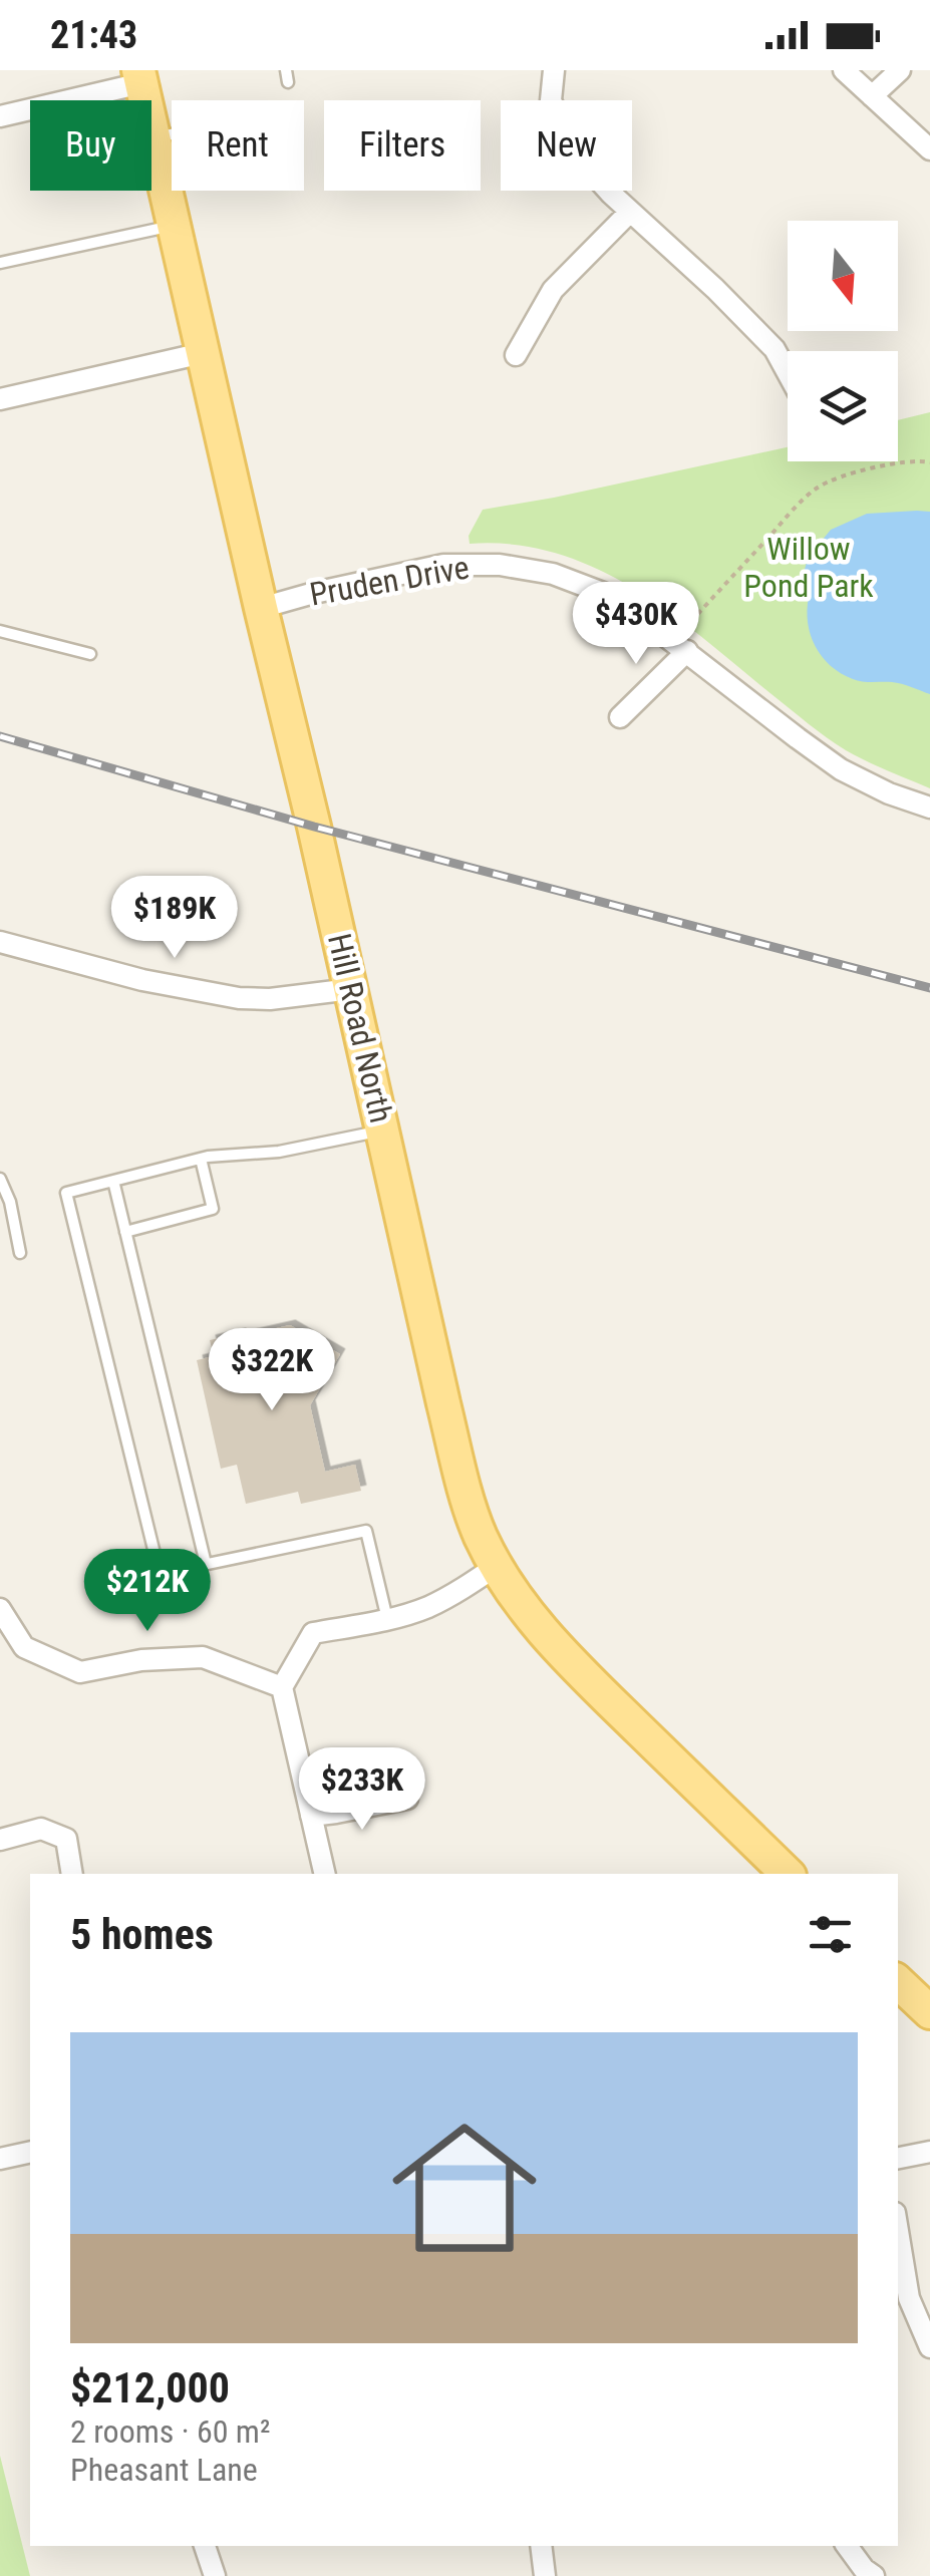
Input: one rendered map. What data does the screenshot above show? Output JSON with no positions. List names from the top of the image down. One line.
{"streets":{"main road":["Hill Road North"],"street":["Pruden Drive"]},"crossings":[["Pruden Drive","Hill Road North"]],"parks":["Willow Pond Park"],"north":"bottom","page":{"status":"21:43","chip":["Buy","Rent","Filters","New"],"price":["$430K","$189K","$322K","$212K","$233K"],"heading":"5 homes","list":[{"name":"$212,000","note":"2 rooms · 60 m² · Pheasant Lane"}]}}
